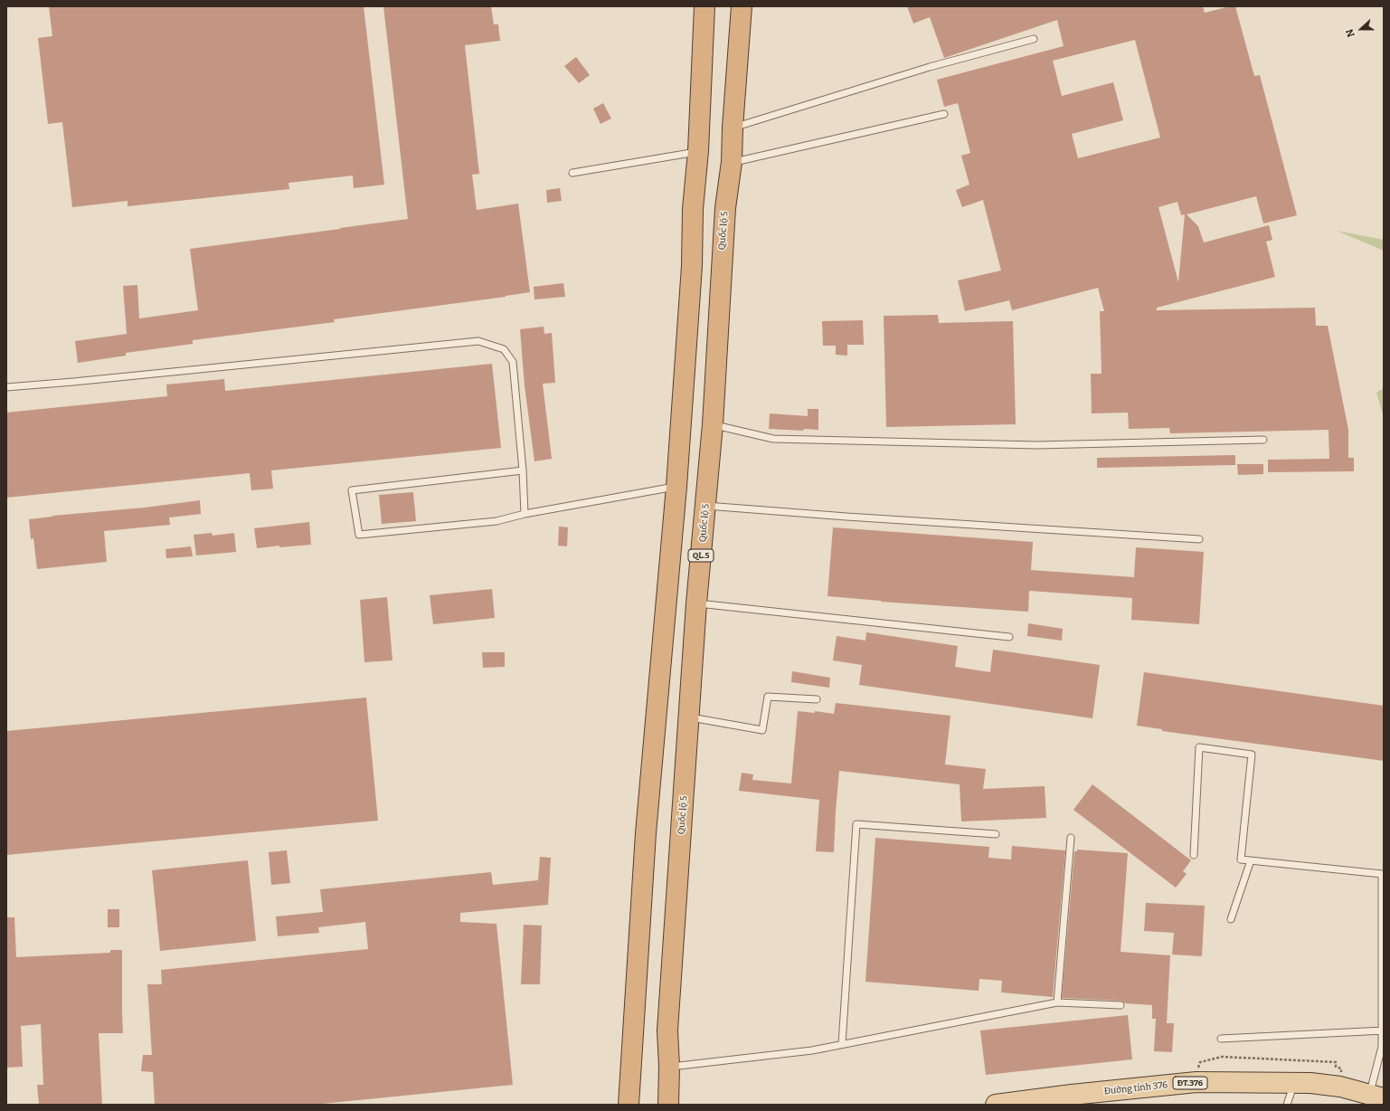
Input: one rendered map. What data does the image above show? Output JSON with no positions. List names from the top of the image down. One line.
{"streets":{"highway":["Quốc lộ 5","QL.5"],"main road":["ĐT.376","Đường tỉnh 376"]},"north":"left"}
